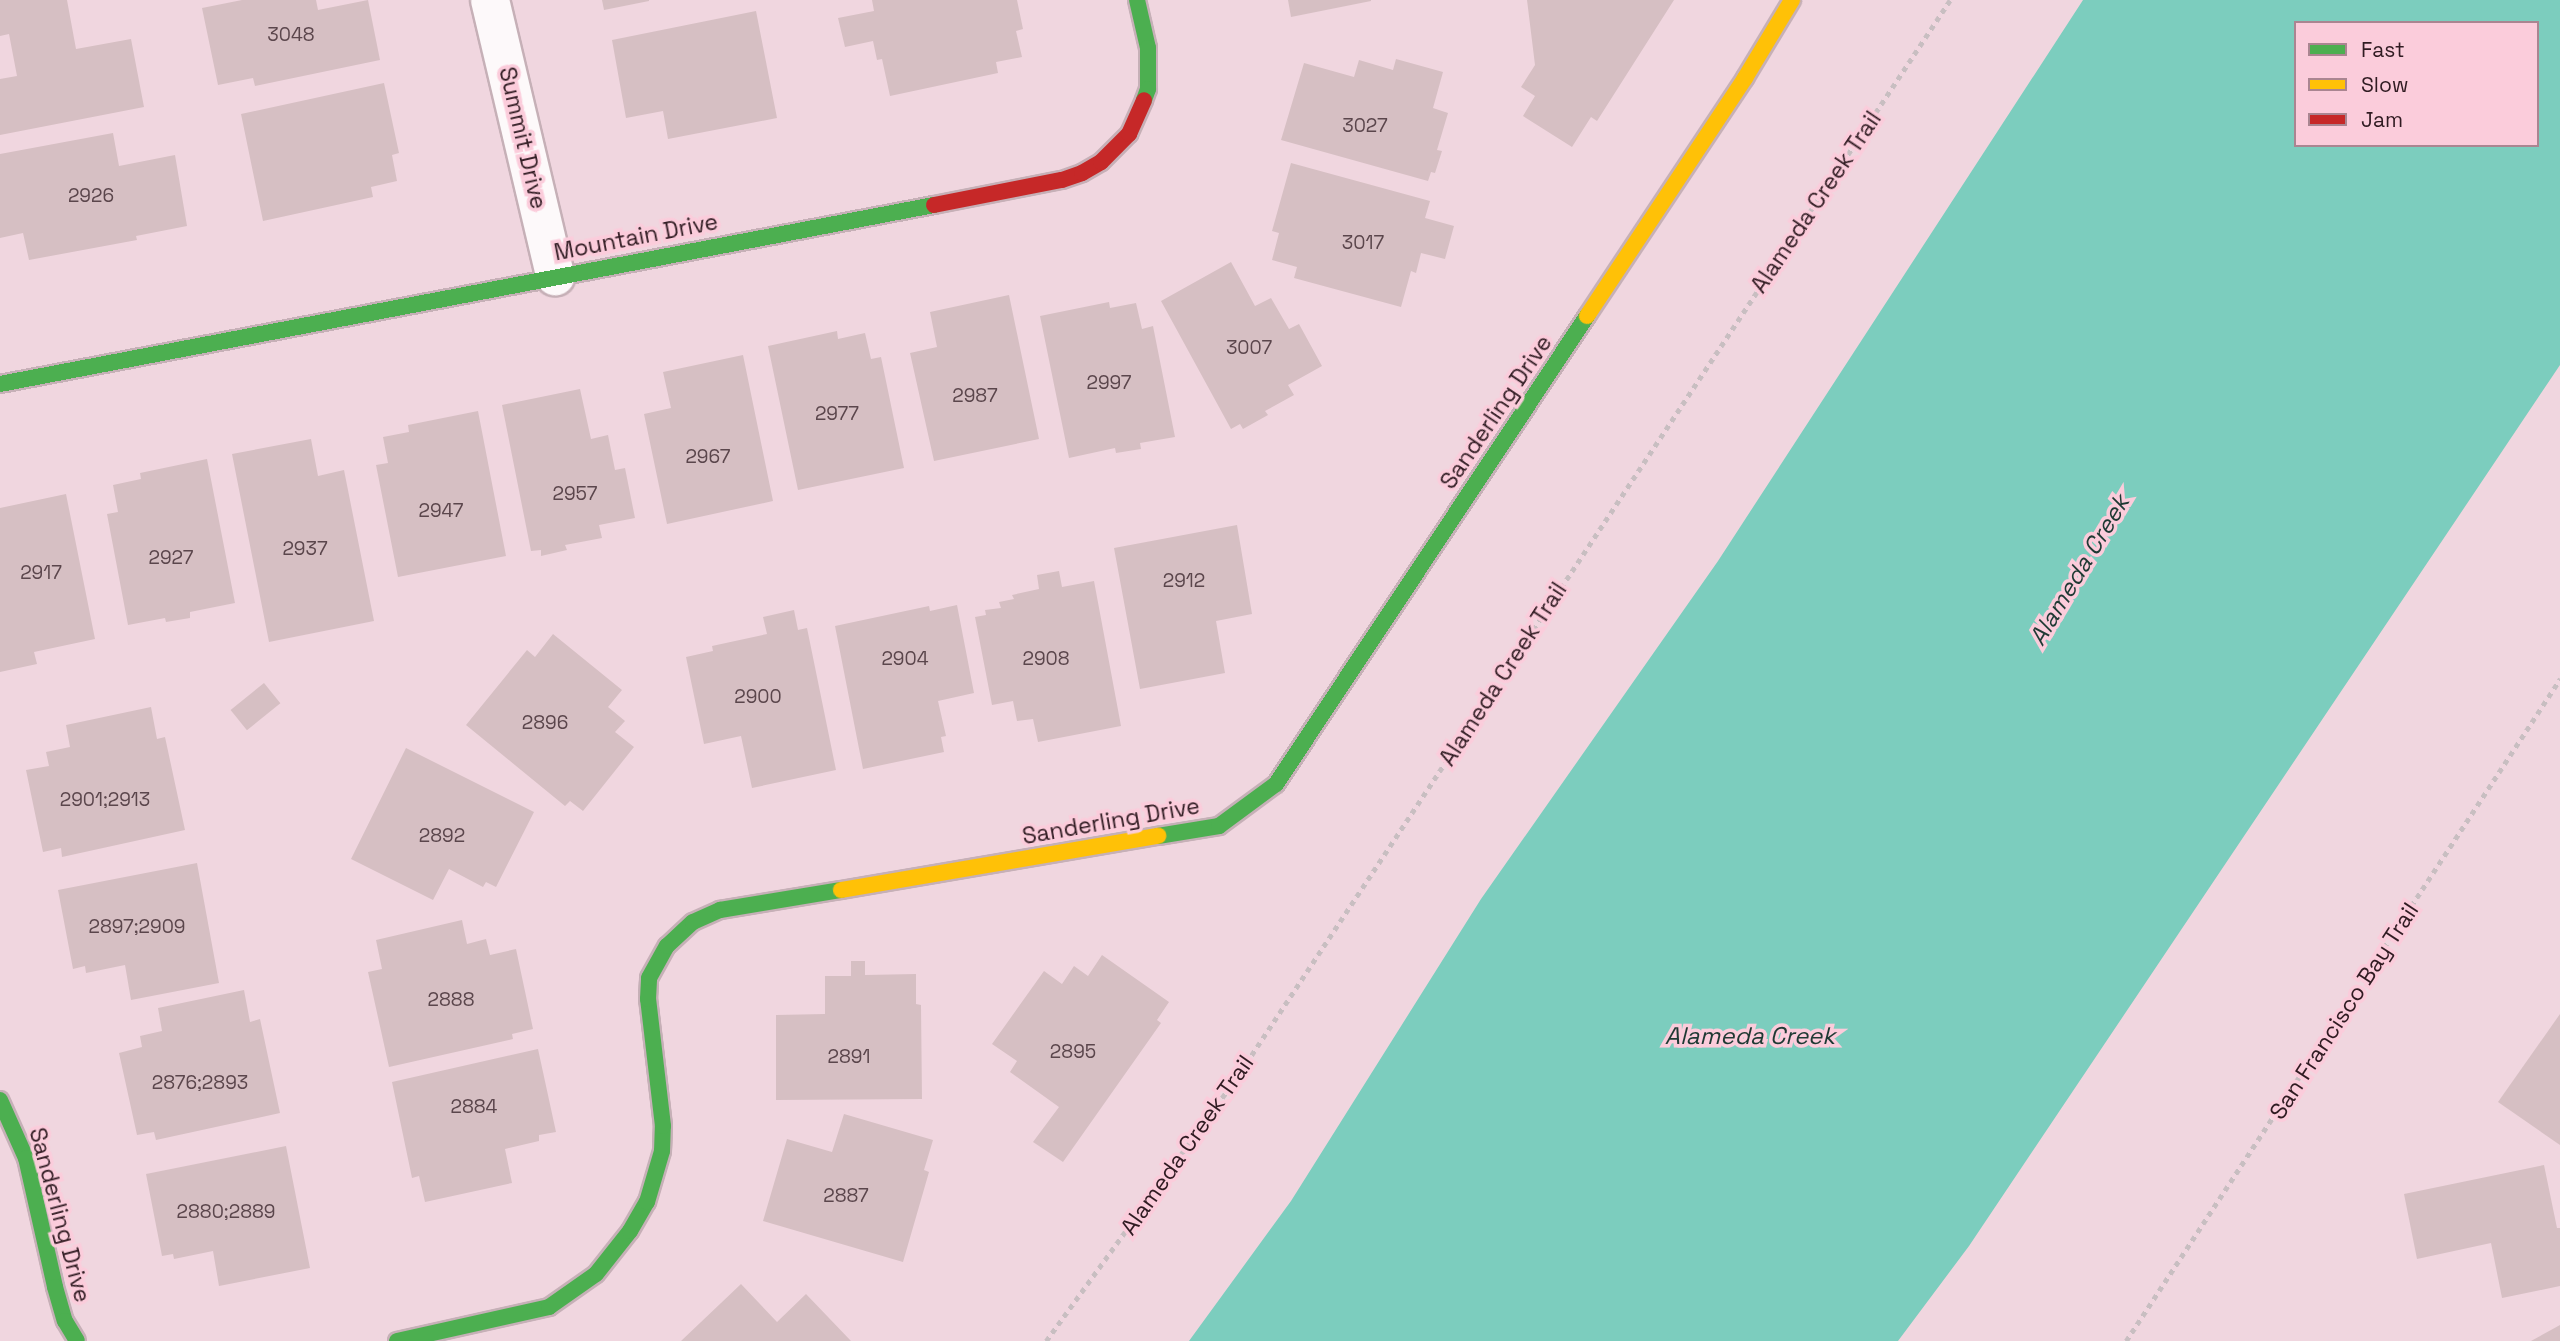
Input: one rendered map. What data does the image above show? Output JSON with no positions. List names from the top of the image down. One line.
{"streets":{"street":["Summit Drive","Mountain Drive","Sanderling Drive"],"path":["Alameda Creek Trail","San Francisco Bay Trail"]},"crossings":[["Summit Drive","Mountain Drive"]],"water":["Alameda Creek"],"house_numbers":["3048","3027","2926","3017","3007","2997","2987","2977","2967","2957","2947","2937","2927","2917","2912","2904","2908","2900","2896","2901;2913","2892","2897;2909","2888","2895","2891","2876;2893","2884","2887","2880;2889"],"legend":["Fast","Slow","Jam"]}
